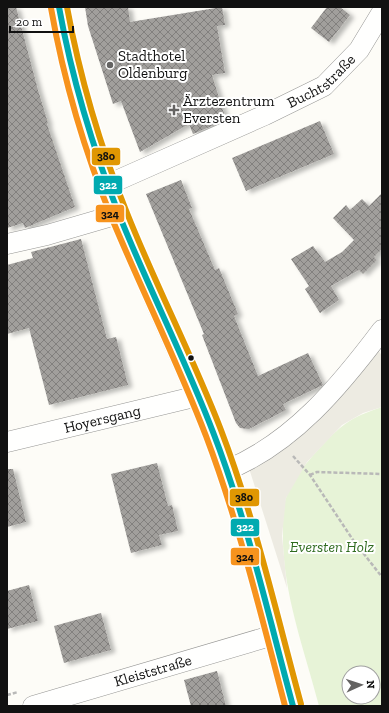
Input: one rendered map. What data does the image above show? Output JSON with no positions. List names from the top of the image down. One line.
{"streets":{"street":["Buchtstraße","Hoyersgang","Kleiststraße"]},"parks":["Eversten Holz"],"places":{"other":["Stadthotel Oldenburg"],"health":["Ärztezentrum Eversten"]},"lines":["transit line 322","transit line 380","transit line 324"],"scale_bar":"20 m","north":"right"}
